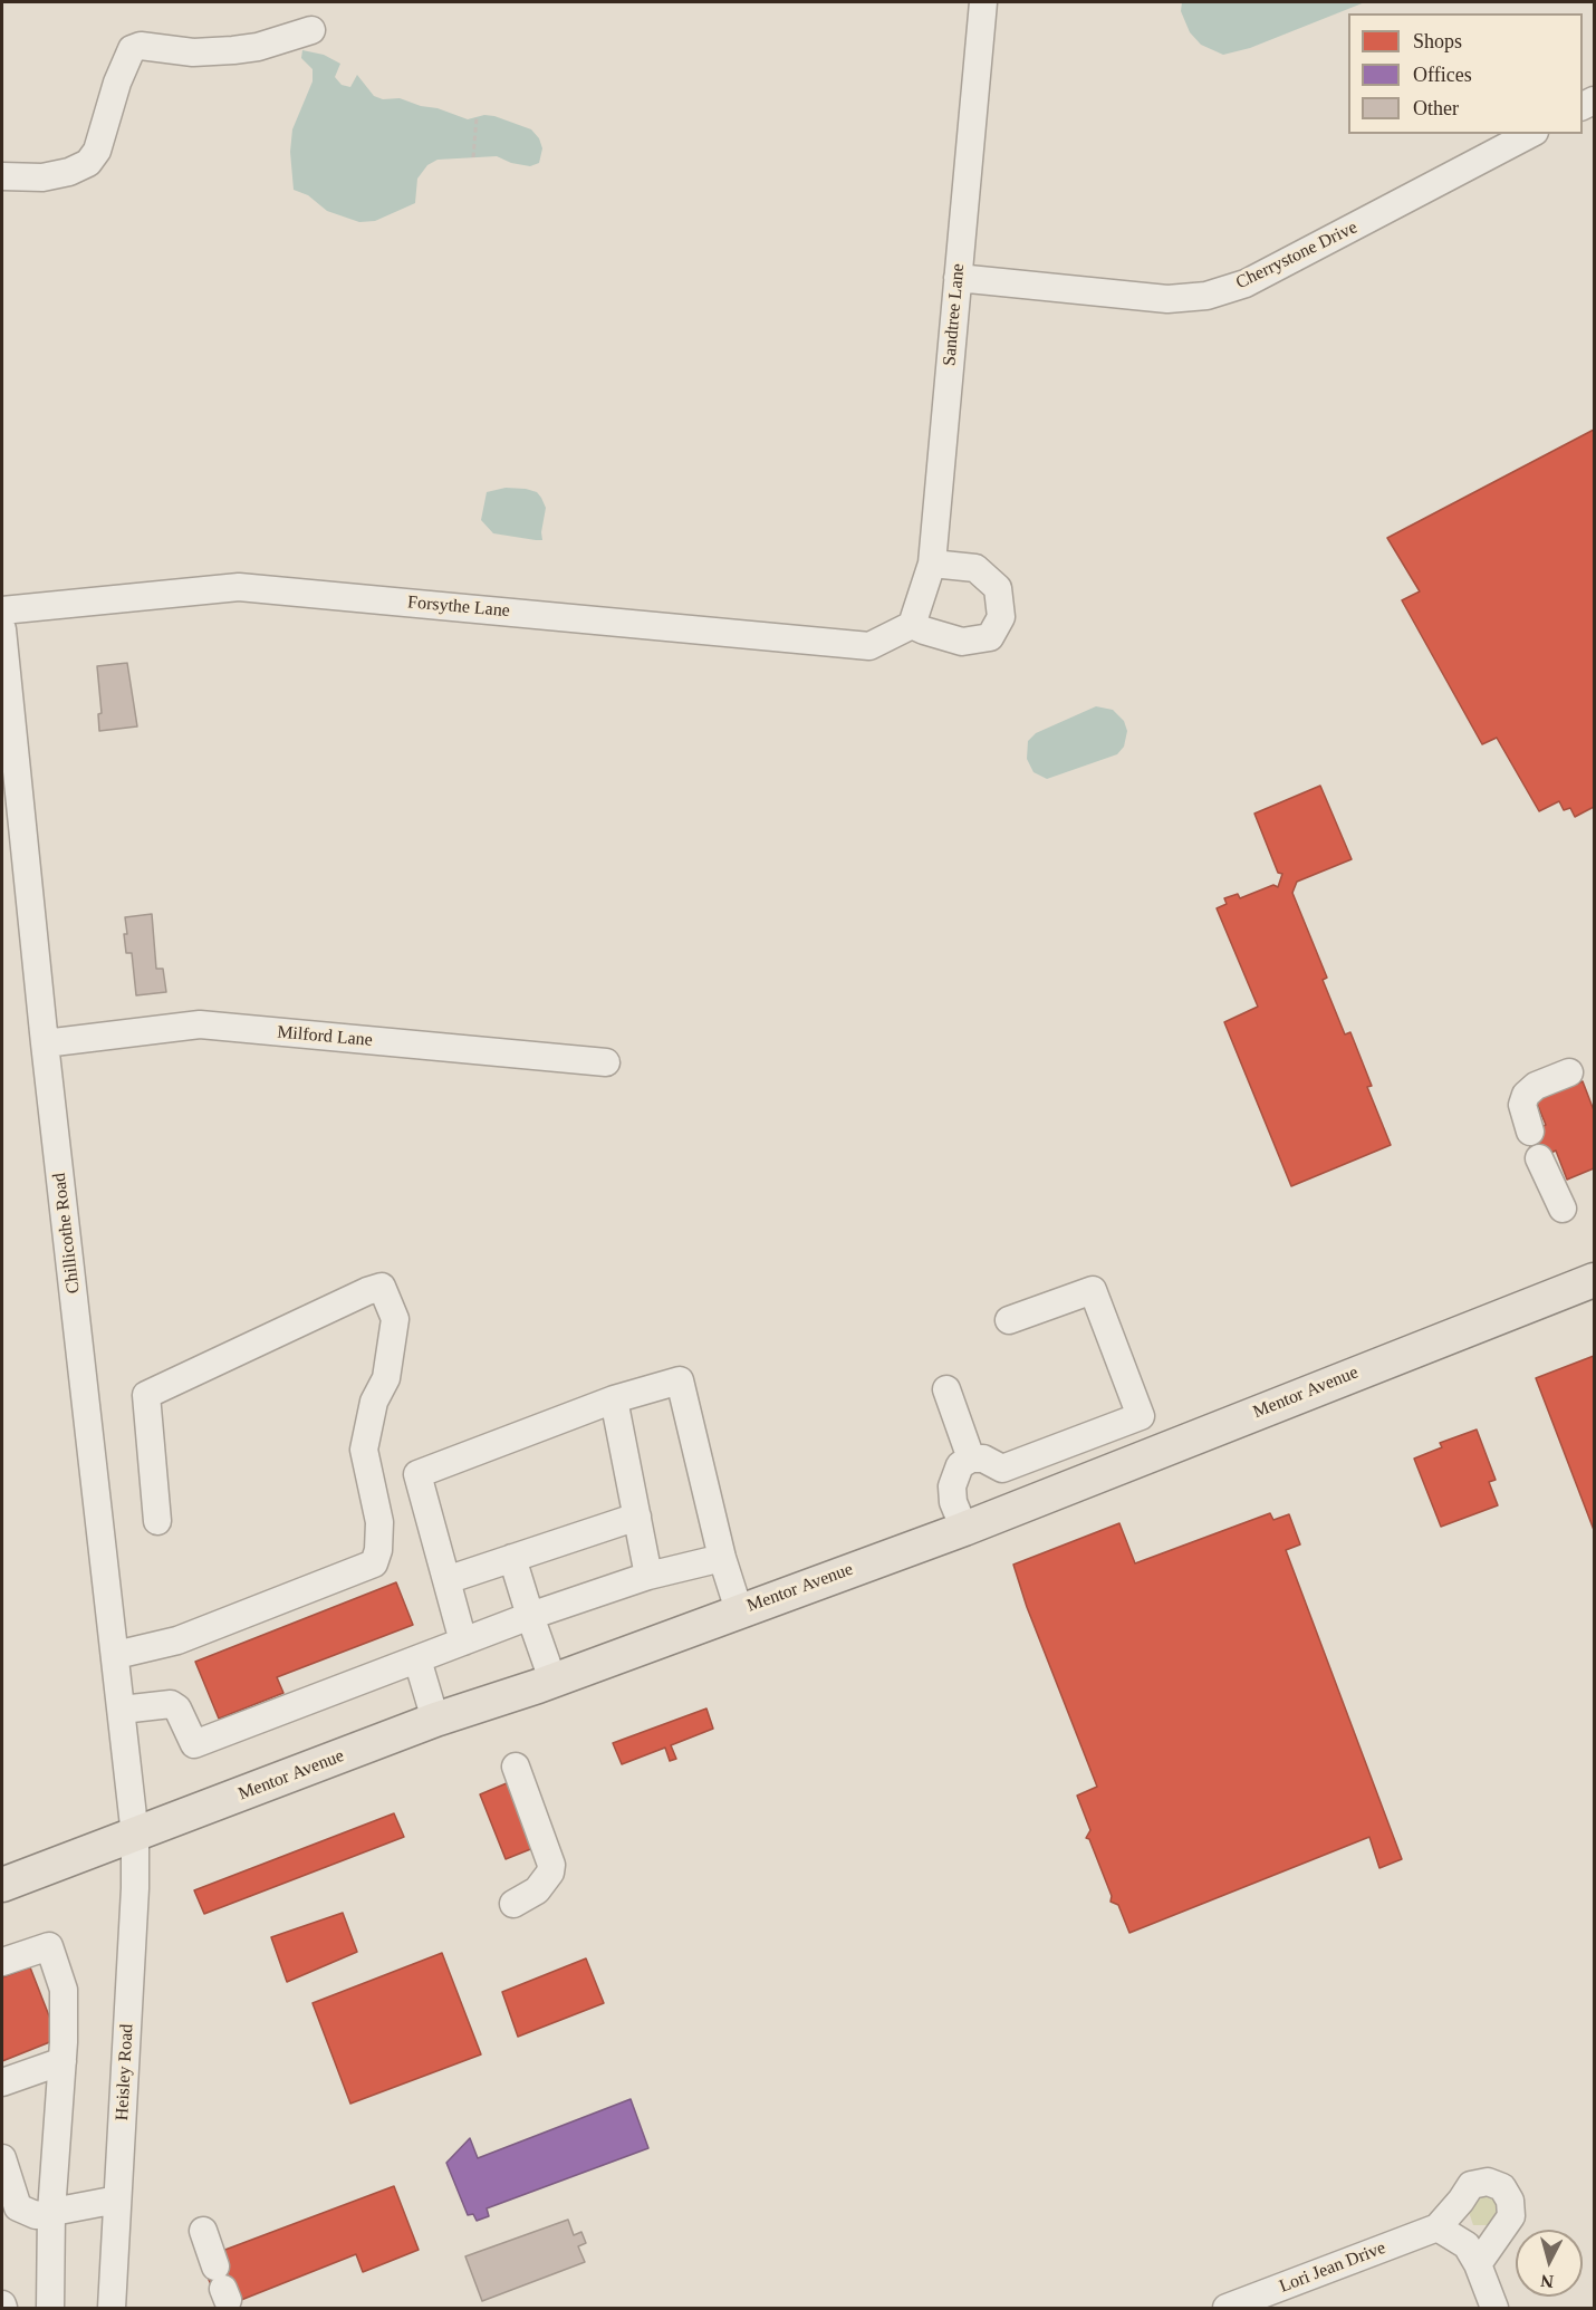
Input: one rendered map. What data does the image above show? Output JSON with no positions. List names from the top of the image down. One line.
{"streets":{"main road":["Mentor Avenue"],"street":["Cherrystone Drive","Sandtree Lane","Forsythe Lane","Milford Lane","Chillicothe Road","Heisley Road","Lori Jean Drive"]},"crossings":[["Cherrystone Drive","Sandtree Lane"],["Sandtree Lane","Forsythe Lane"],["Milford Lane","Chillicothe Road"],["Chillicothe Road","Mentor Avenue"],["Chillicothe Road","Heisley Road"],["Mentor Avenue","Heisley Road"]],"legend":["Shops","Offices","Other"],"north":"bottom"}
